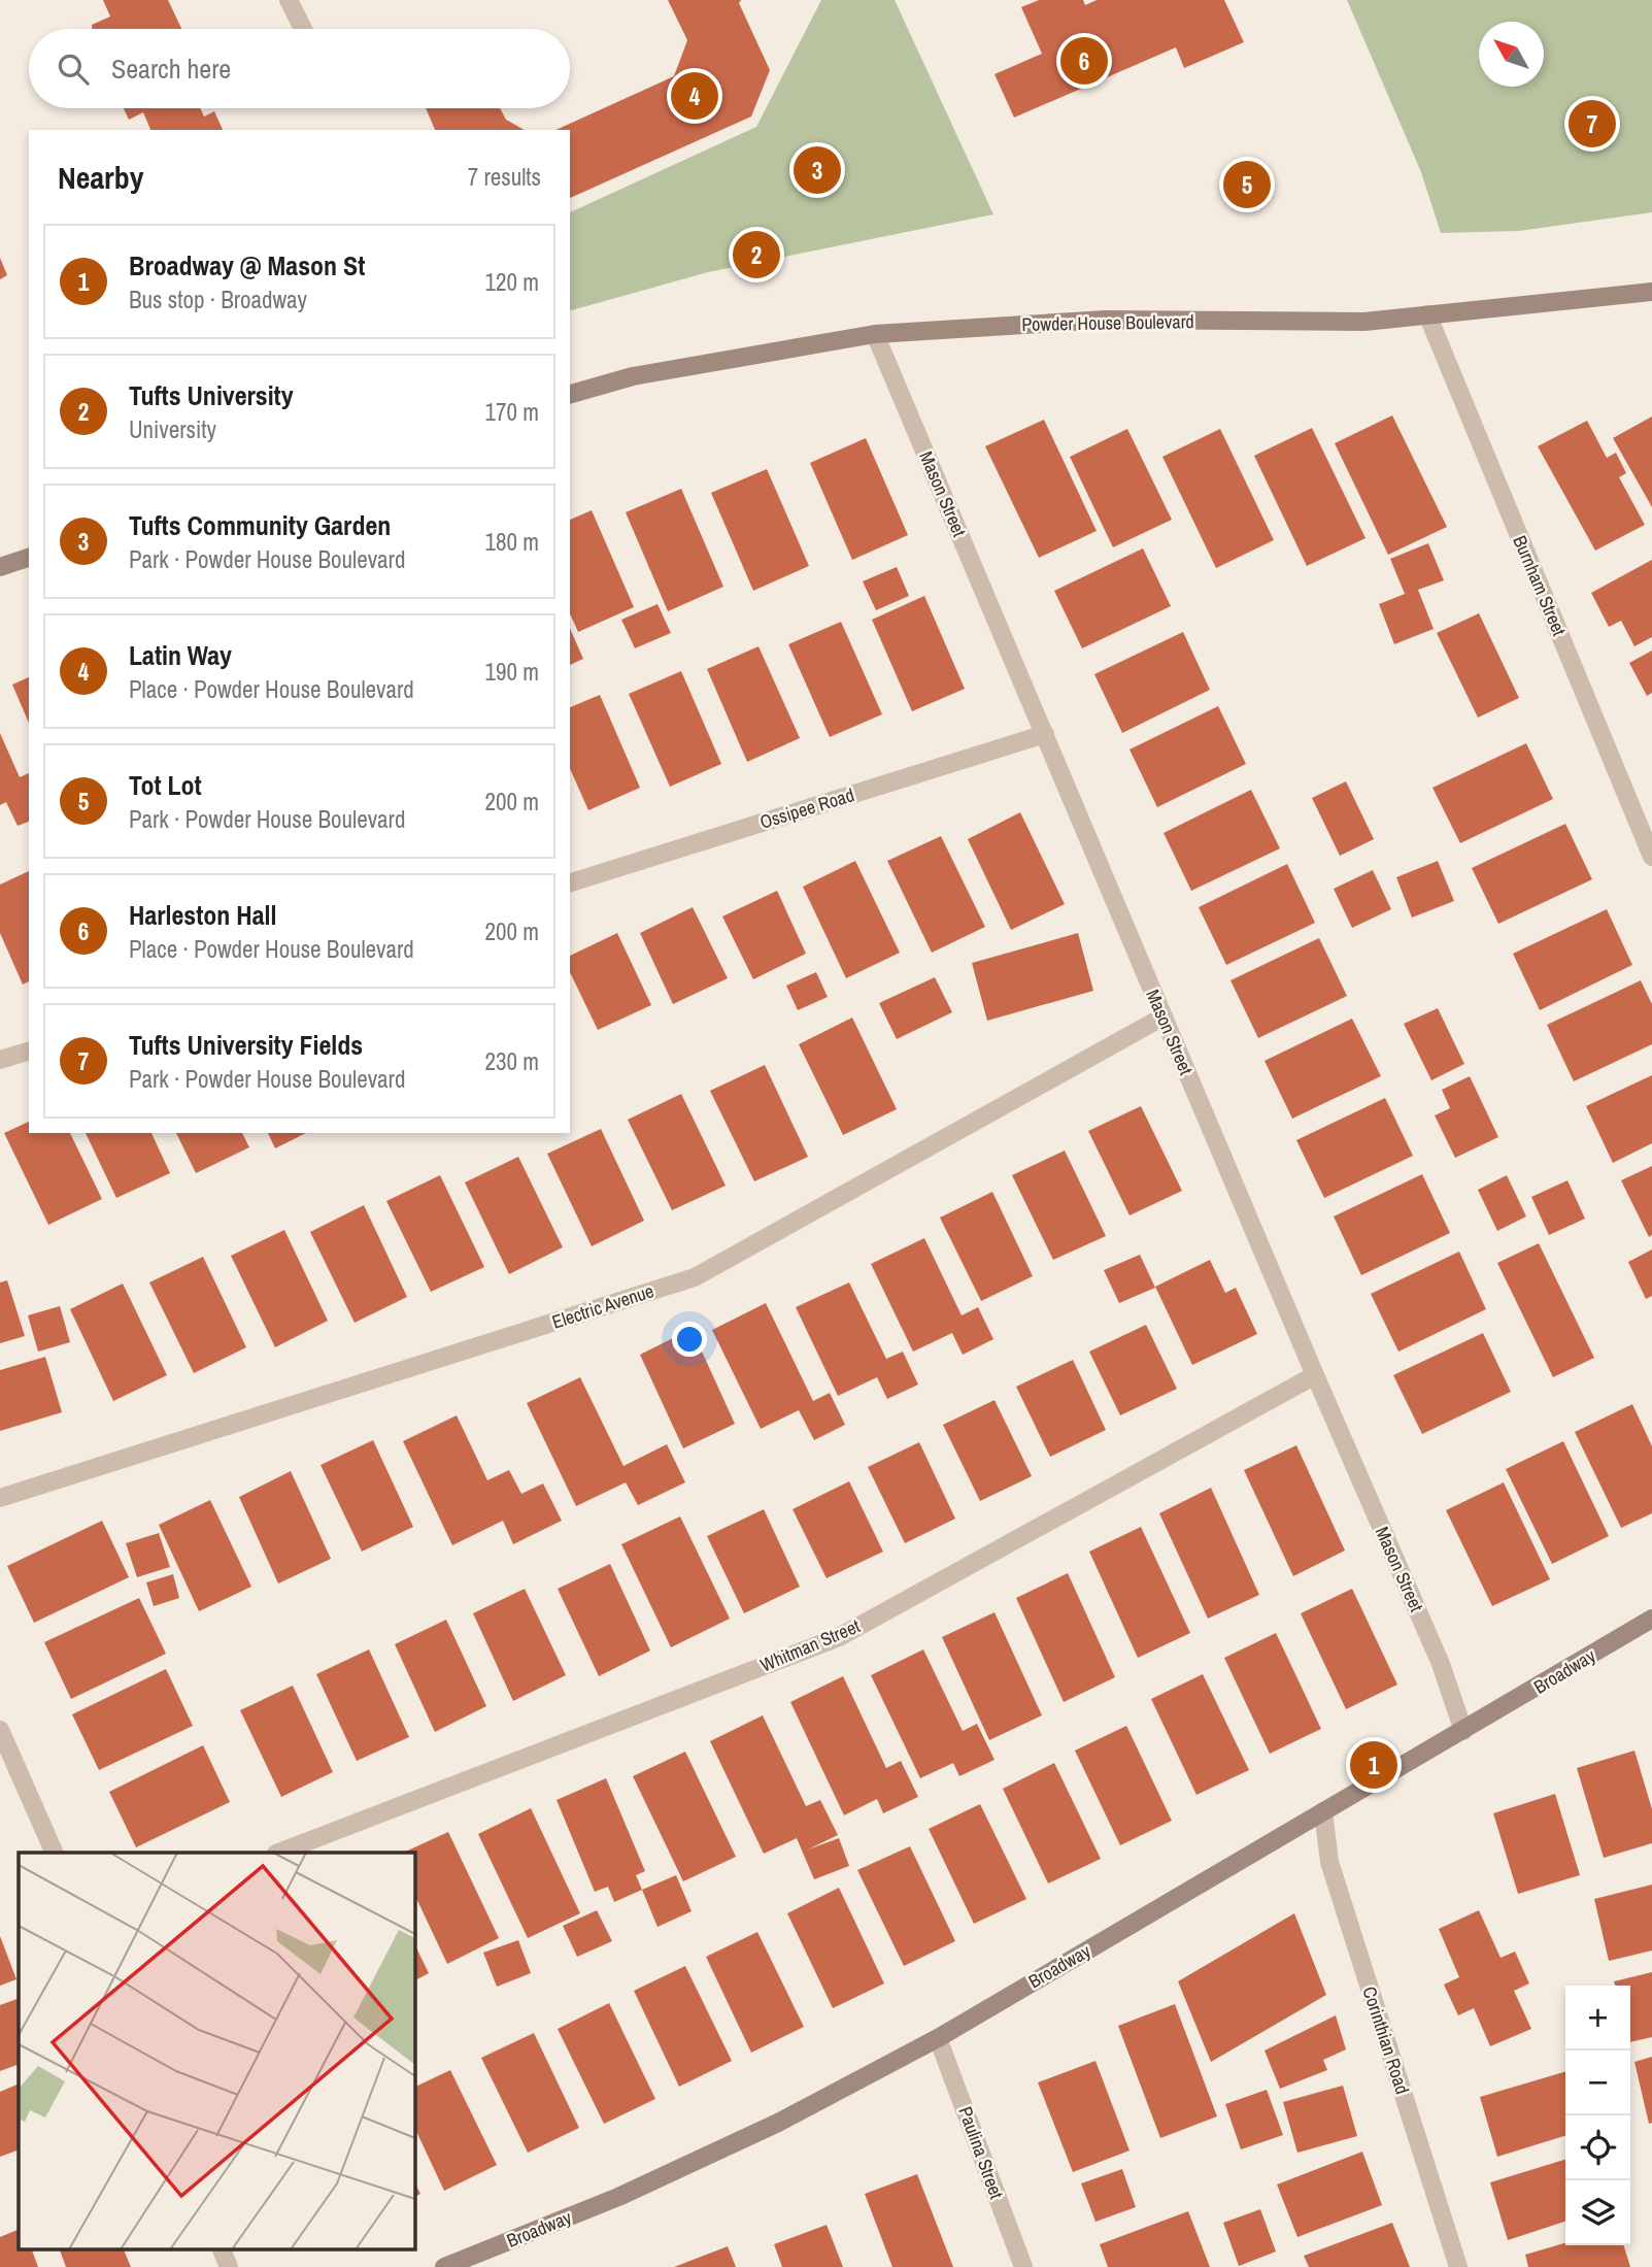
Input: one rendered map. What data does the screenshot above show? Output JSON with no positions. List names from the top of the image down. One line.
{"streets":{"main road":["Powder House Boulevard","Broadway"],"street":["Mason Street","Burnham Street","Ossipee Road","Electric Avenue","Whitman Street","Corinthian Road","Paulina Street"]},"crossings":[["Powder House Boulevard","Mason Street"],["Powder House Boulevard","Burnham Street"],["Mason Street","Ossipee Road"],["Mason Street","Electric Avenue"],["Mason Street","Whitman Street"],["Mason Street","Broadway"],["Broadway","Corinthian Road"],["Broadway","Paulina Street"]],"north":"top left","page":{"search":"Search here","pins":["6","4","7","3","5","2","1"],"heading":["Nearby","7 results"],"list":[{"mark":"1","name":"Broadway @ Mason St","note":"Bus stop · Broadway","value":"120 m"},{"mark":"2","name":"Tufts University","note":"University","value":"170 m"},{"mark":"3","name":"Tufts Community Garden","note":"Park · Powder House Boulevard","value":"180 m"},{"mark":"4","name":"Latin Way","note":"Place · Powder House Boulevard","value":"190 m"},{"mark":"5","name":"Tot Lot","note":"Park · Powder House Boulevard","value":"200 m"},{"mark":"6","name":"Harleston Hall","note":"Place · Powder House Boulevard","value":"200 m"},{"mark":"7","name":"Tufts University Fields","note":"Park · Powder House Boulevard","value":"230 m"}],"map_buttons":["+","−"]}}
